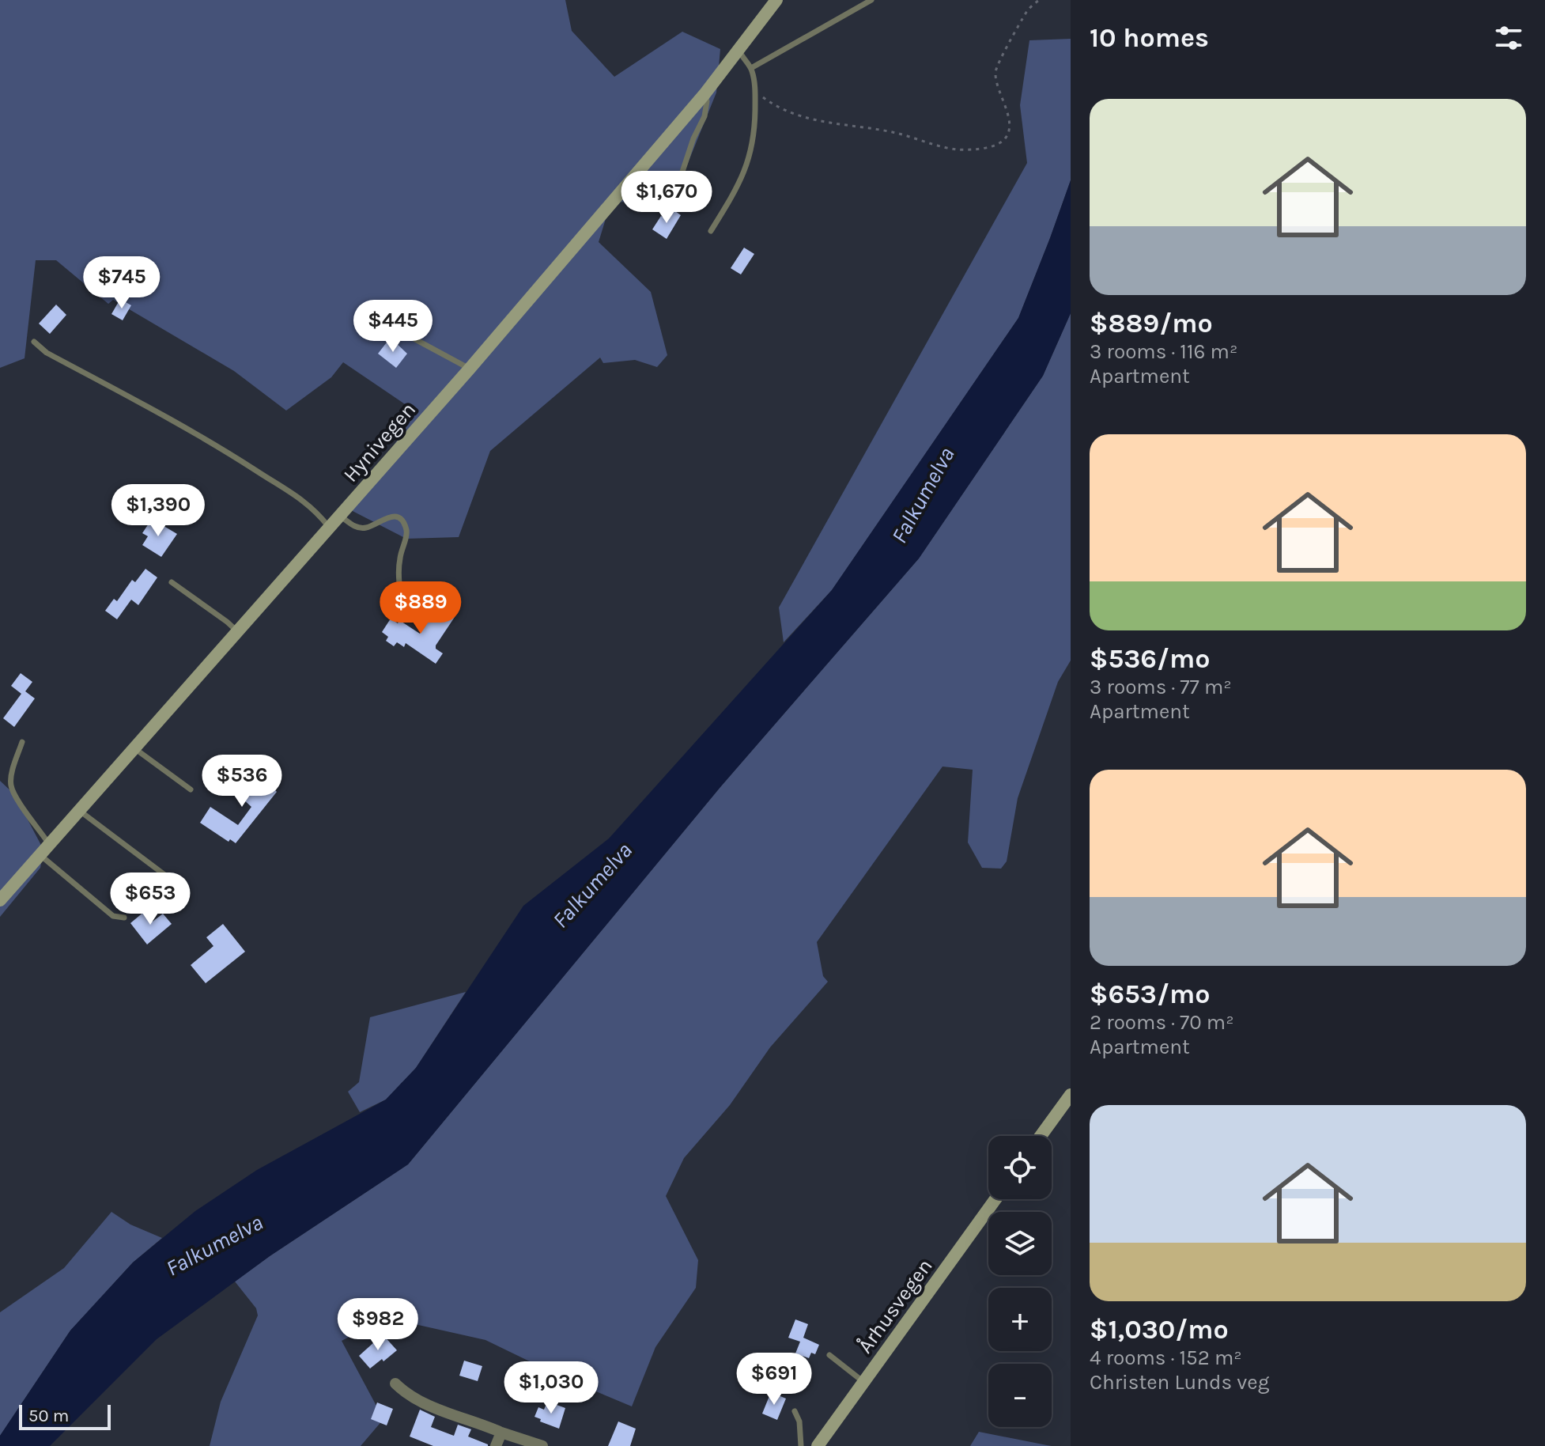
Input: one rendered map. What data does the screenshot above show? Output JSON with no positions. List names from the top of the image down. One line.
{"streets":{"main road":["Hynivegen","Århusvegen"]},"water":["Falkumelva"],"scale_bar":"50 m","page":{"heading":"10 homes","list":[{"name":"$889/mo","note":"3 rooms · 116 m² · Apartment"},{"name":"$536/mo","note":"3 rooms · 77 m² · Apartment"},{"name":"$653/mo","note":"2 rooms · 70 m² · Apartment"},{"name":"$1,030/mo","note":"4 rooms · 152 m² · Christen Lunds veg"}],"price":["$1,670","$745","$445","$1,390","$889","$536","$653","$982","$691","$1,030"],"map_buttons":["+","−"],"scale":"50 m"}}
